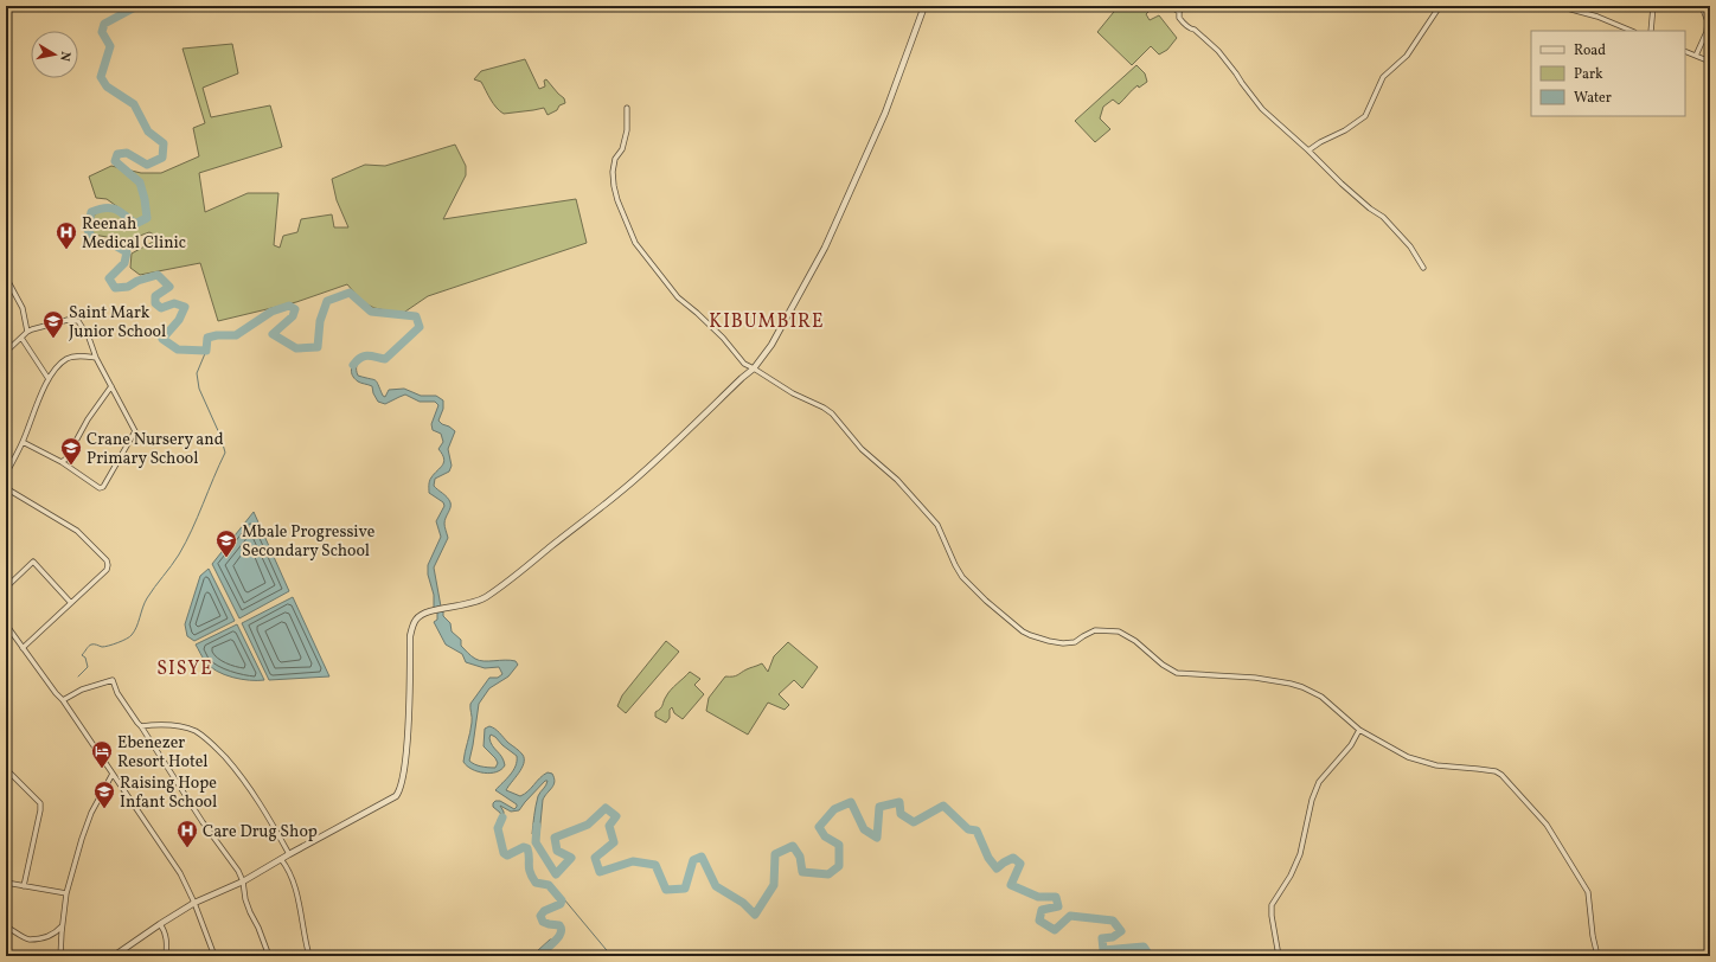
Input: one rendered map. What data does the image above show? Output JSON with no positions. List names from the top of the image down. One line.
{"districts":["KIBUMBIRE","SISYE"],"places":{"hospital":["Reenah Medical Clinic","Care Drug Shop"],"school or university":["Saint Mark Junior School","Crane Nursery and Primary School","Mbale Progressive Secondary School","Raising Hope Infant School"],"hotel":["Ebenezer Resort Hotel"]},"legend":["Road","Park","Water"],"north":"right"}
